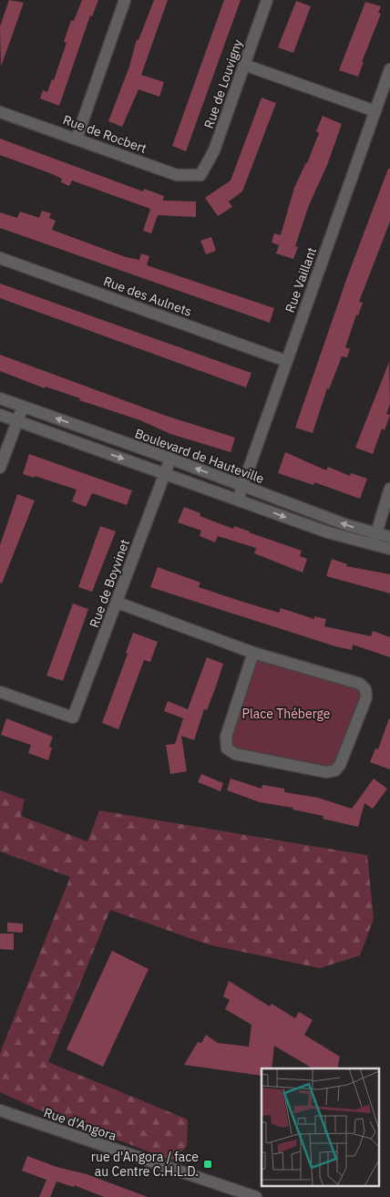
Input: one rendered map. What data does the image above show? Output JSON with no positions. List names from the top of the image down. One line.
{"streets":{"street":["Rue de Louvigny","Rue de Rocbert","Rue Vaillant","Rue des Aulnets","Boulevard de Hauteville","Rue de Boyvinet","Rue d'Angora"]},"crossings":[["Rue de Louvigny","Rue de Rocbert"],["Rue Vaillant","Rue des Aulnets"],["Rue Vaillant","Boulevard de Hauteville"],["Boulevard de Hauteville","Rue de Boyvinet"]],"parks":["Place Théberge"],"places":{"transit":["rue d'Angora / face au Centre C.H.L.D."]}}
